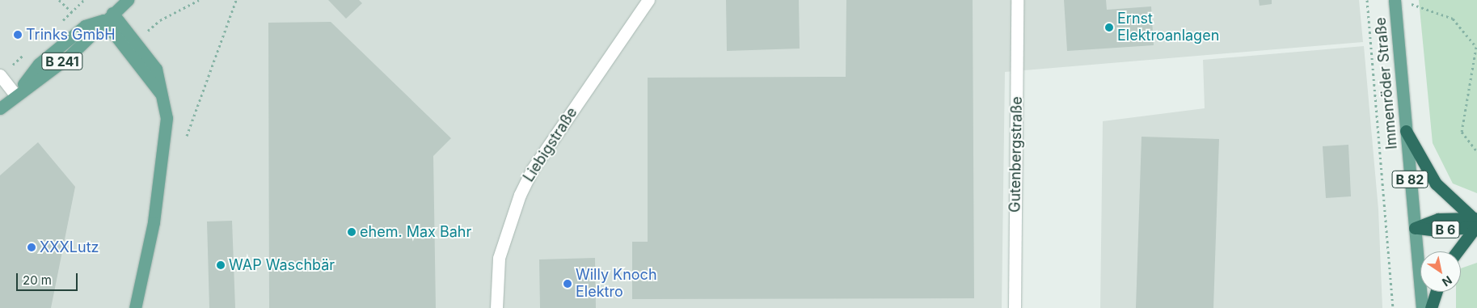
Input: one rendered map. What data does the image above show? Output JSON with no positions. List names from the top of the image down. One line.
{"streets":{"highway":["B 6"],"main road":["B 241","Immenröder Straße","B 82"],"street":["Liebigstraße","Gutenbergstraße"]},"crossings":[["Immenröder Straße","B 6"]],"places":["Ernst Elektroanlagen","Trinks GmbH","ehem. Max Bahr","XXXLutz","WAP Waschbär","Willy Knoch Elektro"],"scale_bar":"20 m","north":"bottom right"}
